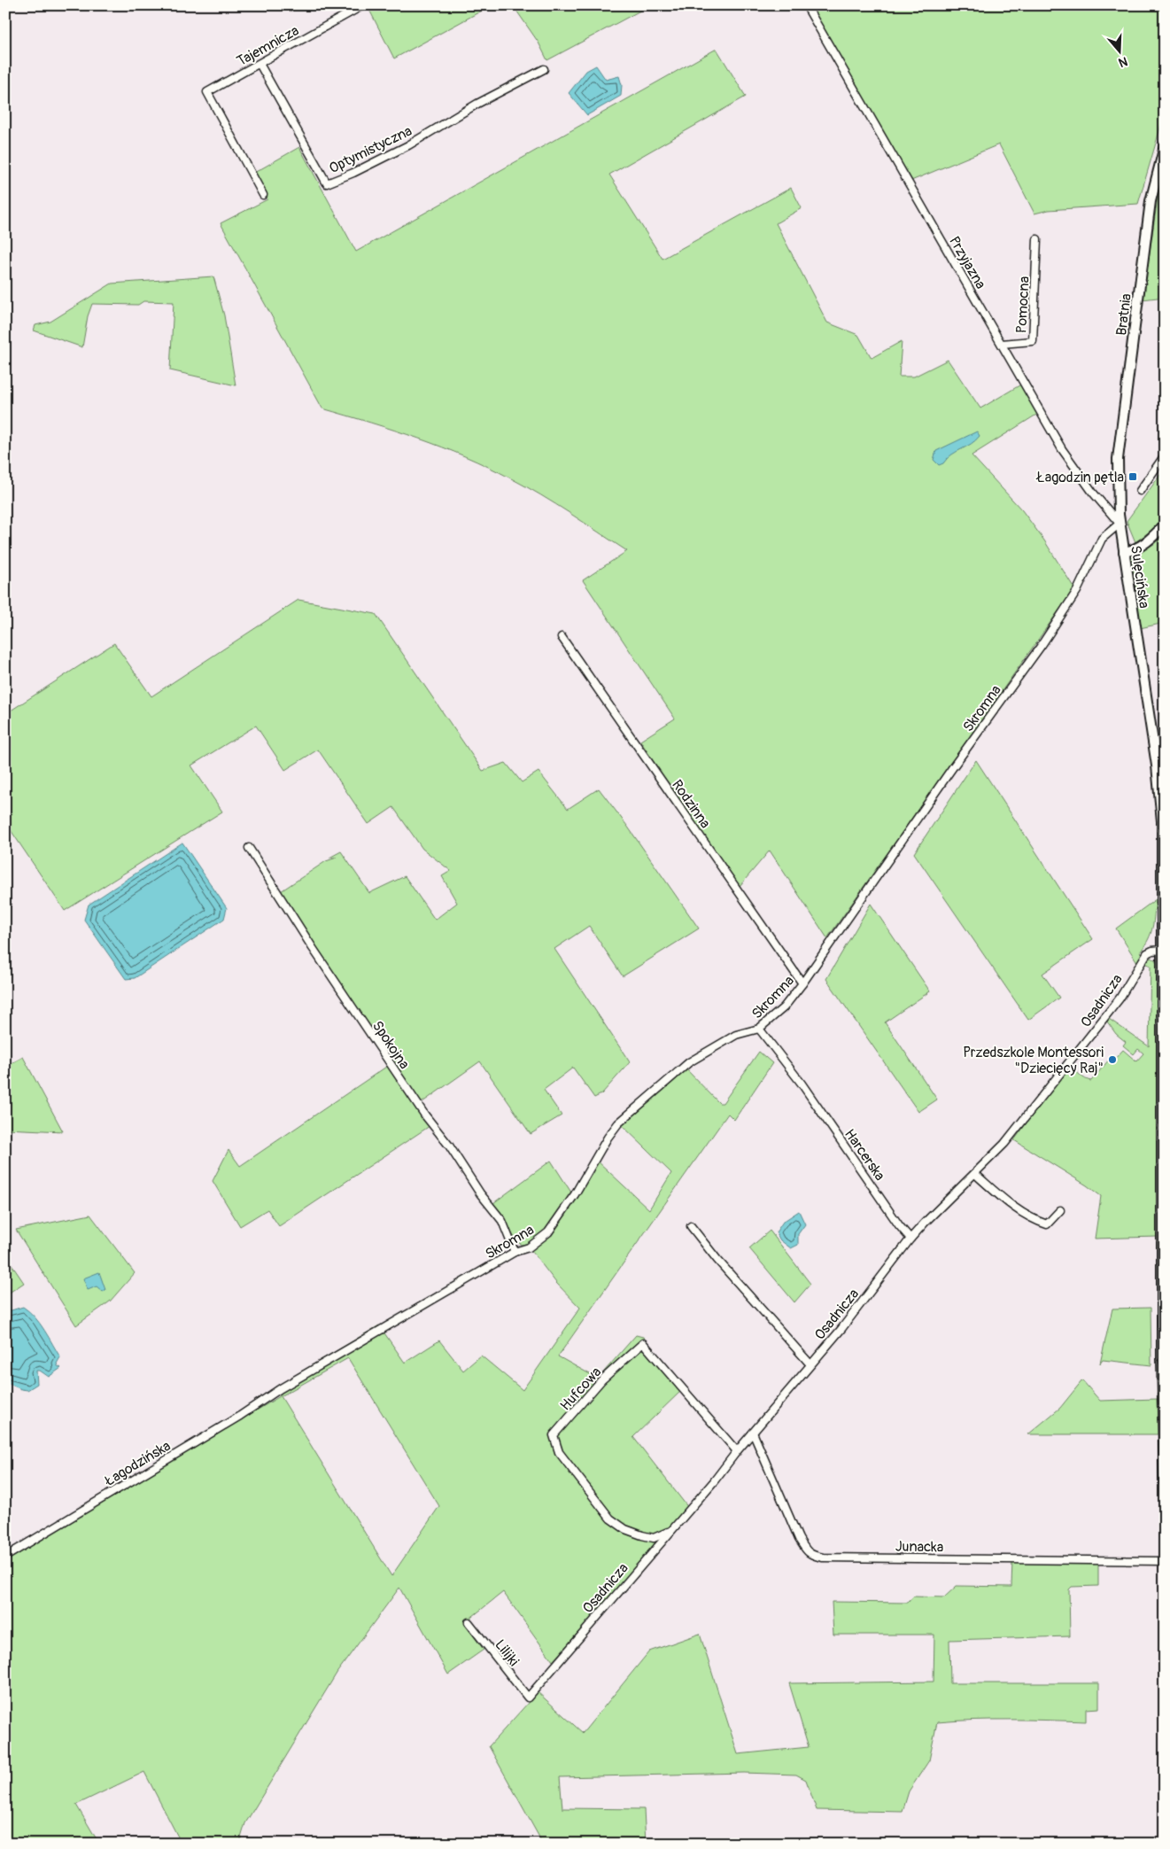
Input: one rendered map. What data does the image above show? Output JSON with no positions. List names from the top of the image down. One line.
{"streets":{"street":["Tajemnicza","Optymistyczna","Przyjazna","Pomocna","Bratnia","Sulęcińska","Skromna","Rodzinna","Osadnicza","Spokojna","Harcerska","Hufcowa","Łagodzińska","Junacka","Lilijki"]},"crossings":[["Tajemnicza","Optymistyczna"],["Przyjazna","Pomocna"],["Przyjazna","Bratnia"],["Przyjazna","Sulęcińska"],["Przyjazna","Skromna"],["Bratnia","Sulęcińska"],["Bratnia","Skromna"],["Sulęcińska","Skromna"],["Sulęcińska","Osadnicza"],["Skromna","Rodzinna"],["Skromna","Spokojna"],["Skromna","Harcerska"],["Skromna","Łagodzińska"],["Osadnicza","Harcerska"],["Osadnicza","Hufcowa"],["Osadnicza","Junacka"],["Osadnicza","Lilijki"]],"places":{"transit":["Łagodzin pętla"],"other":["Przedszkole Montessori \"Dziecięcy Raj\""]},"north":"bottom"}
